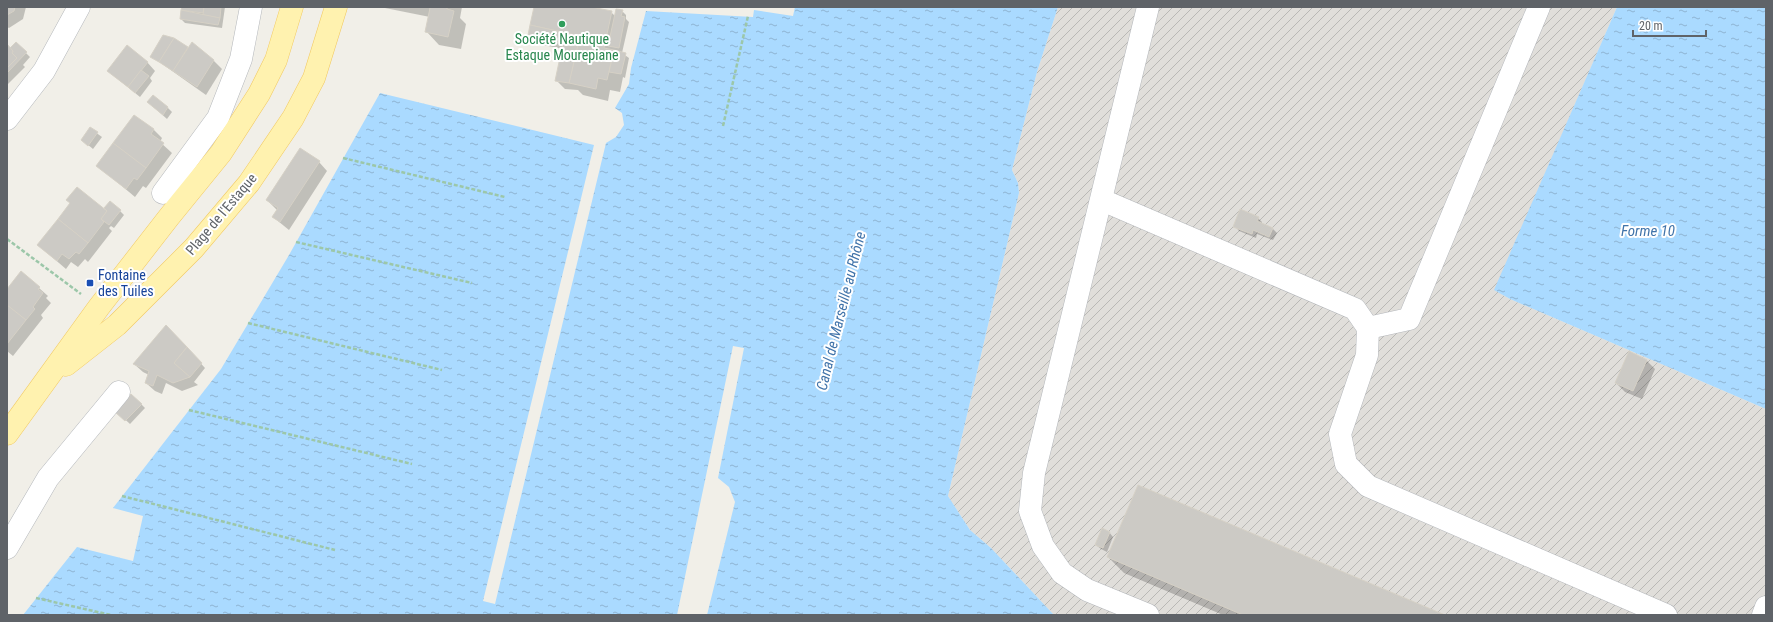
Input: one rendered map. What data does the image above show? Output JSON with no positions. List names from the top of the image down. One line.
{"streets":{"main road":["Plage de l'Estaque"]},"water":["Forme 10","Canal de Marseille au Rhône"],"places":{"other":["Société Nautique Estaque Mourepiane"],"transit":["Fontaine des Tuiles"]},"scale_bar":"20 m"}
